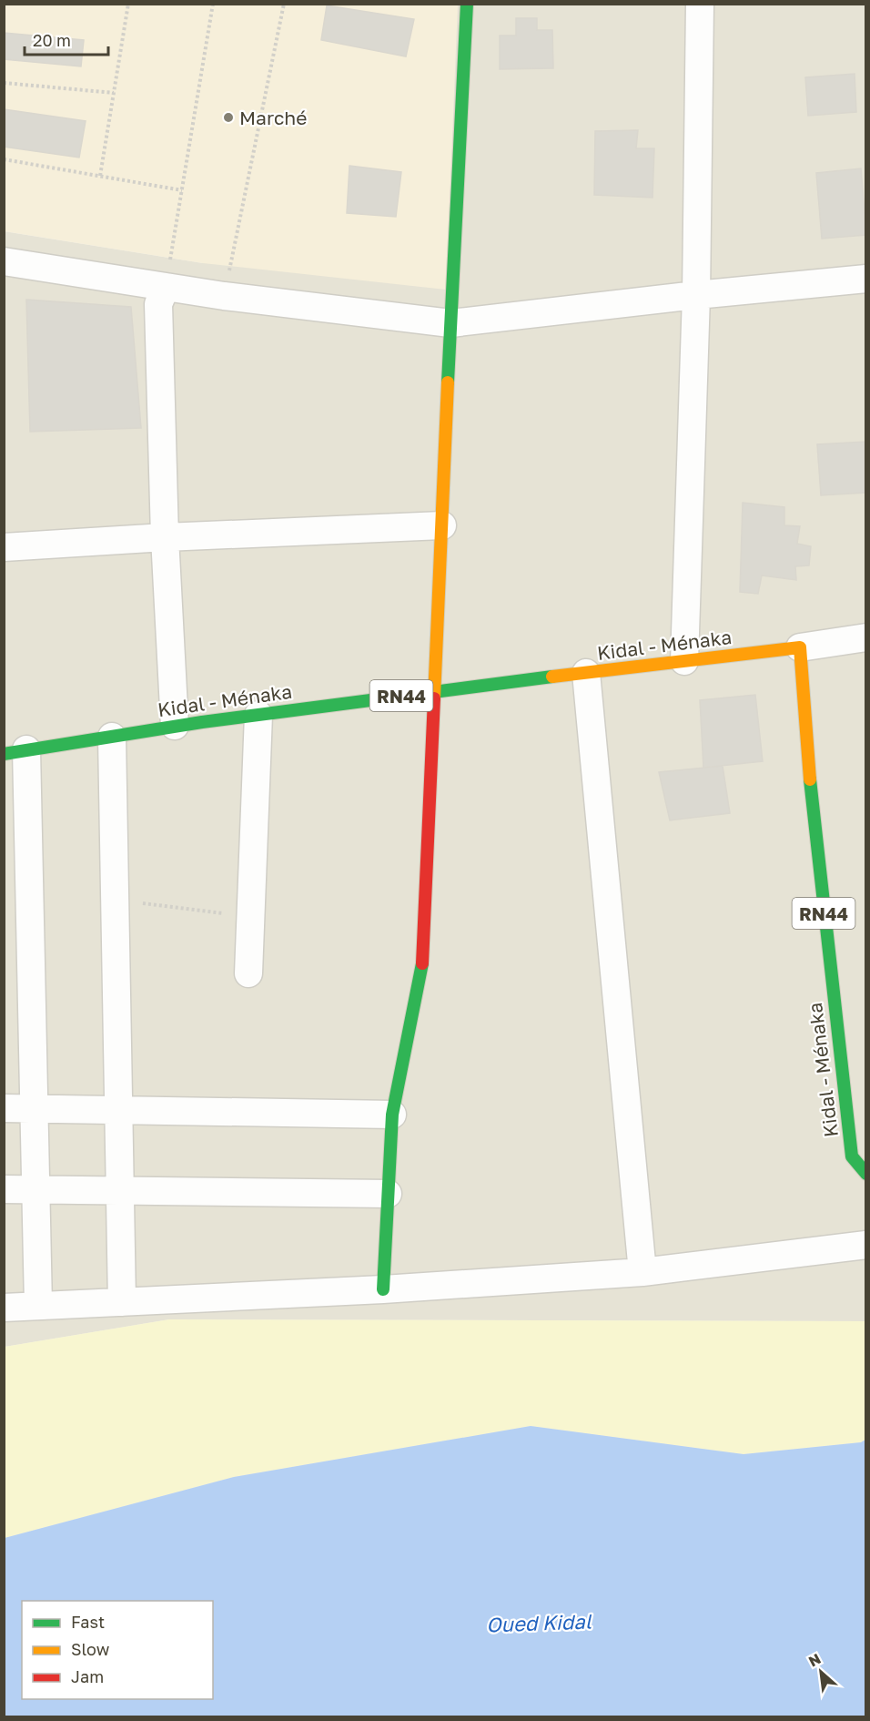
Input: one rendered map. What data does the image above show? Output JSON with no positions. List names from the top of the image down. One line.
{"streets":{"main road":["Kidal - Ménaka","RN44"]},"water":["Oued Kidal"],"places":["Marché"],"legend":["Fast","Slow","Jam"],"scale_bar":"20 m","north":"top left"}
